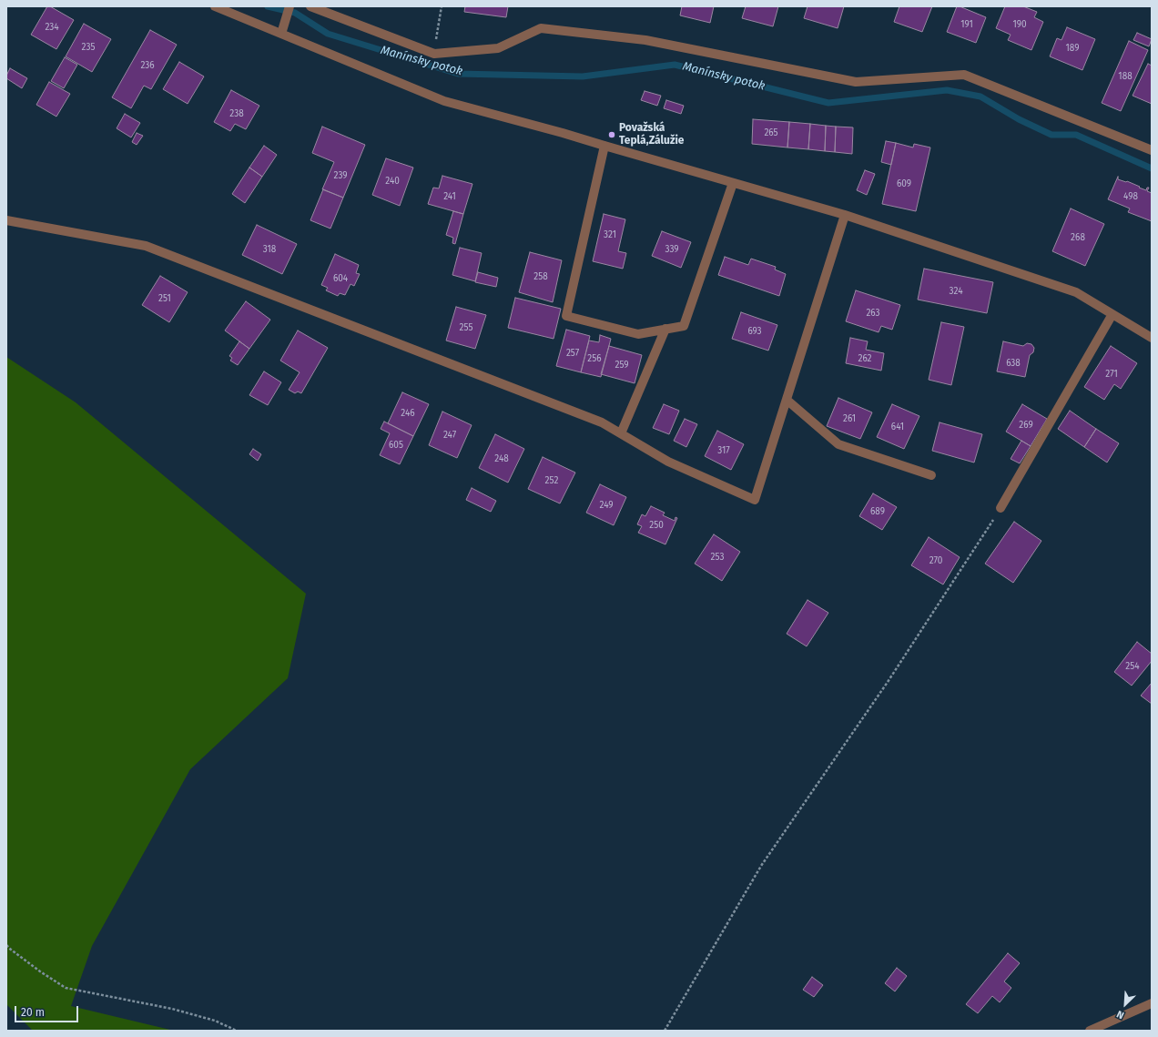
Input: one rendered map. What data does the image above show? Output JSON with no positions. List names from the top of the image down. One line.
{"water":["Manínsky potok"],"places":["Považská Teplá,Zálužie"],"house_numbers":["191","190","234","235","189","236","188","238","265","239","240","609","241","498","321","268","318","339","258","604","324","251","263","255","693","257","256","262","638","259","271","246","261","269","641","247","605","317","248","252","249","689","250","253","270","254"],"scale_bar":"20 m","north":"bottom left"}
